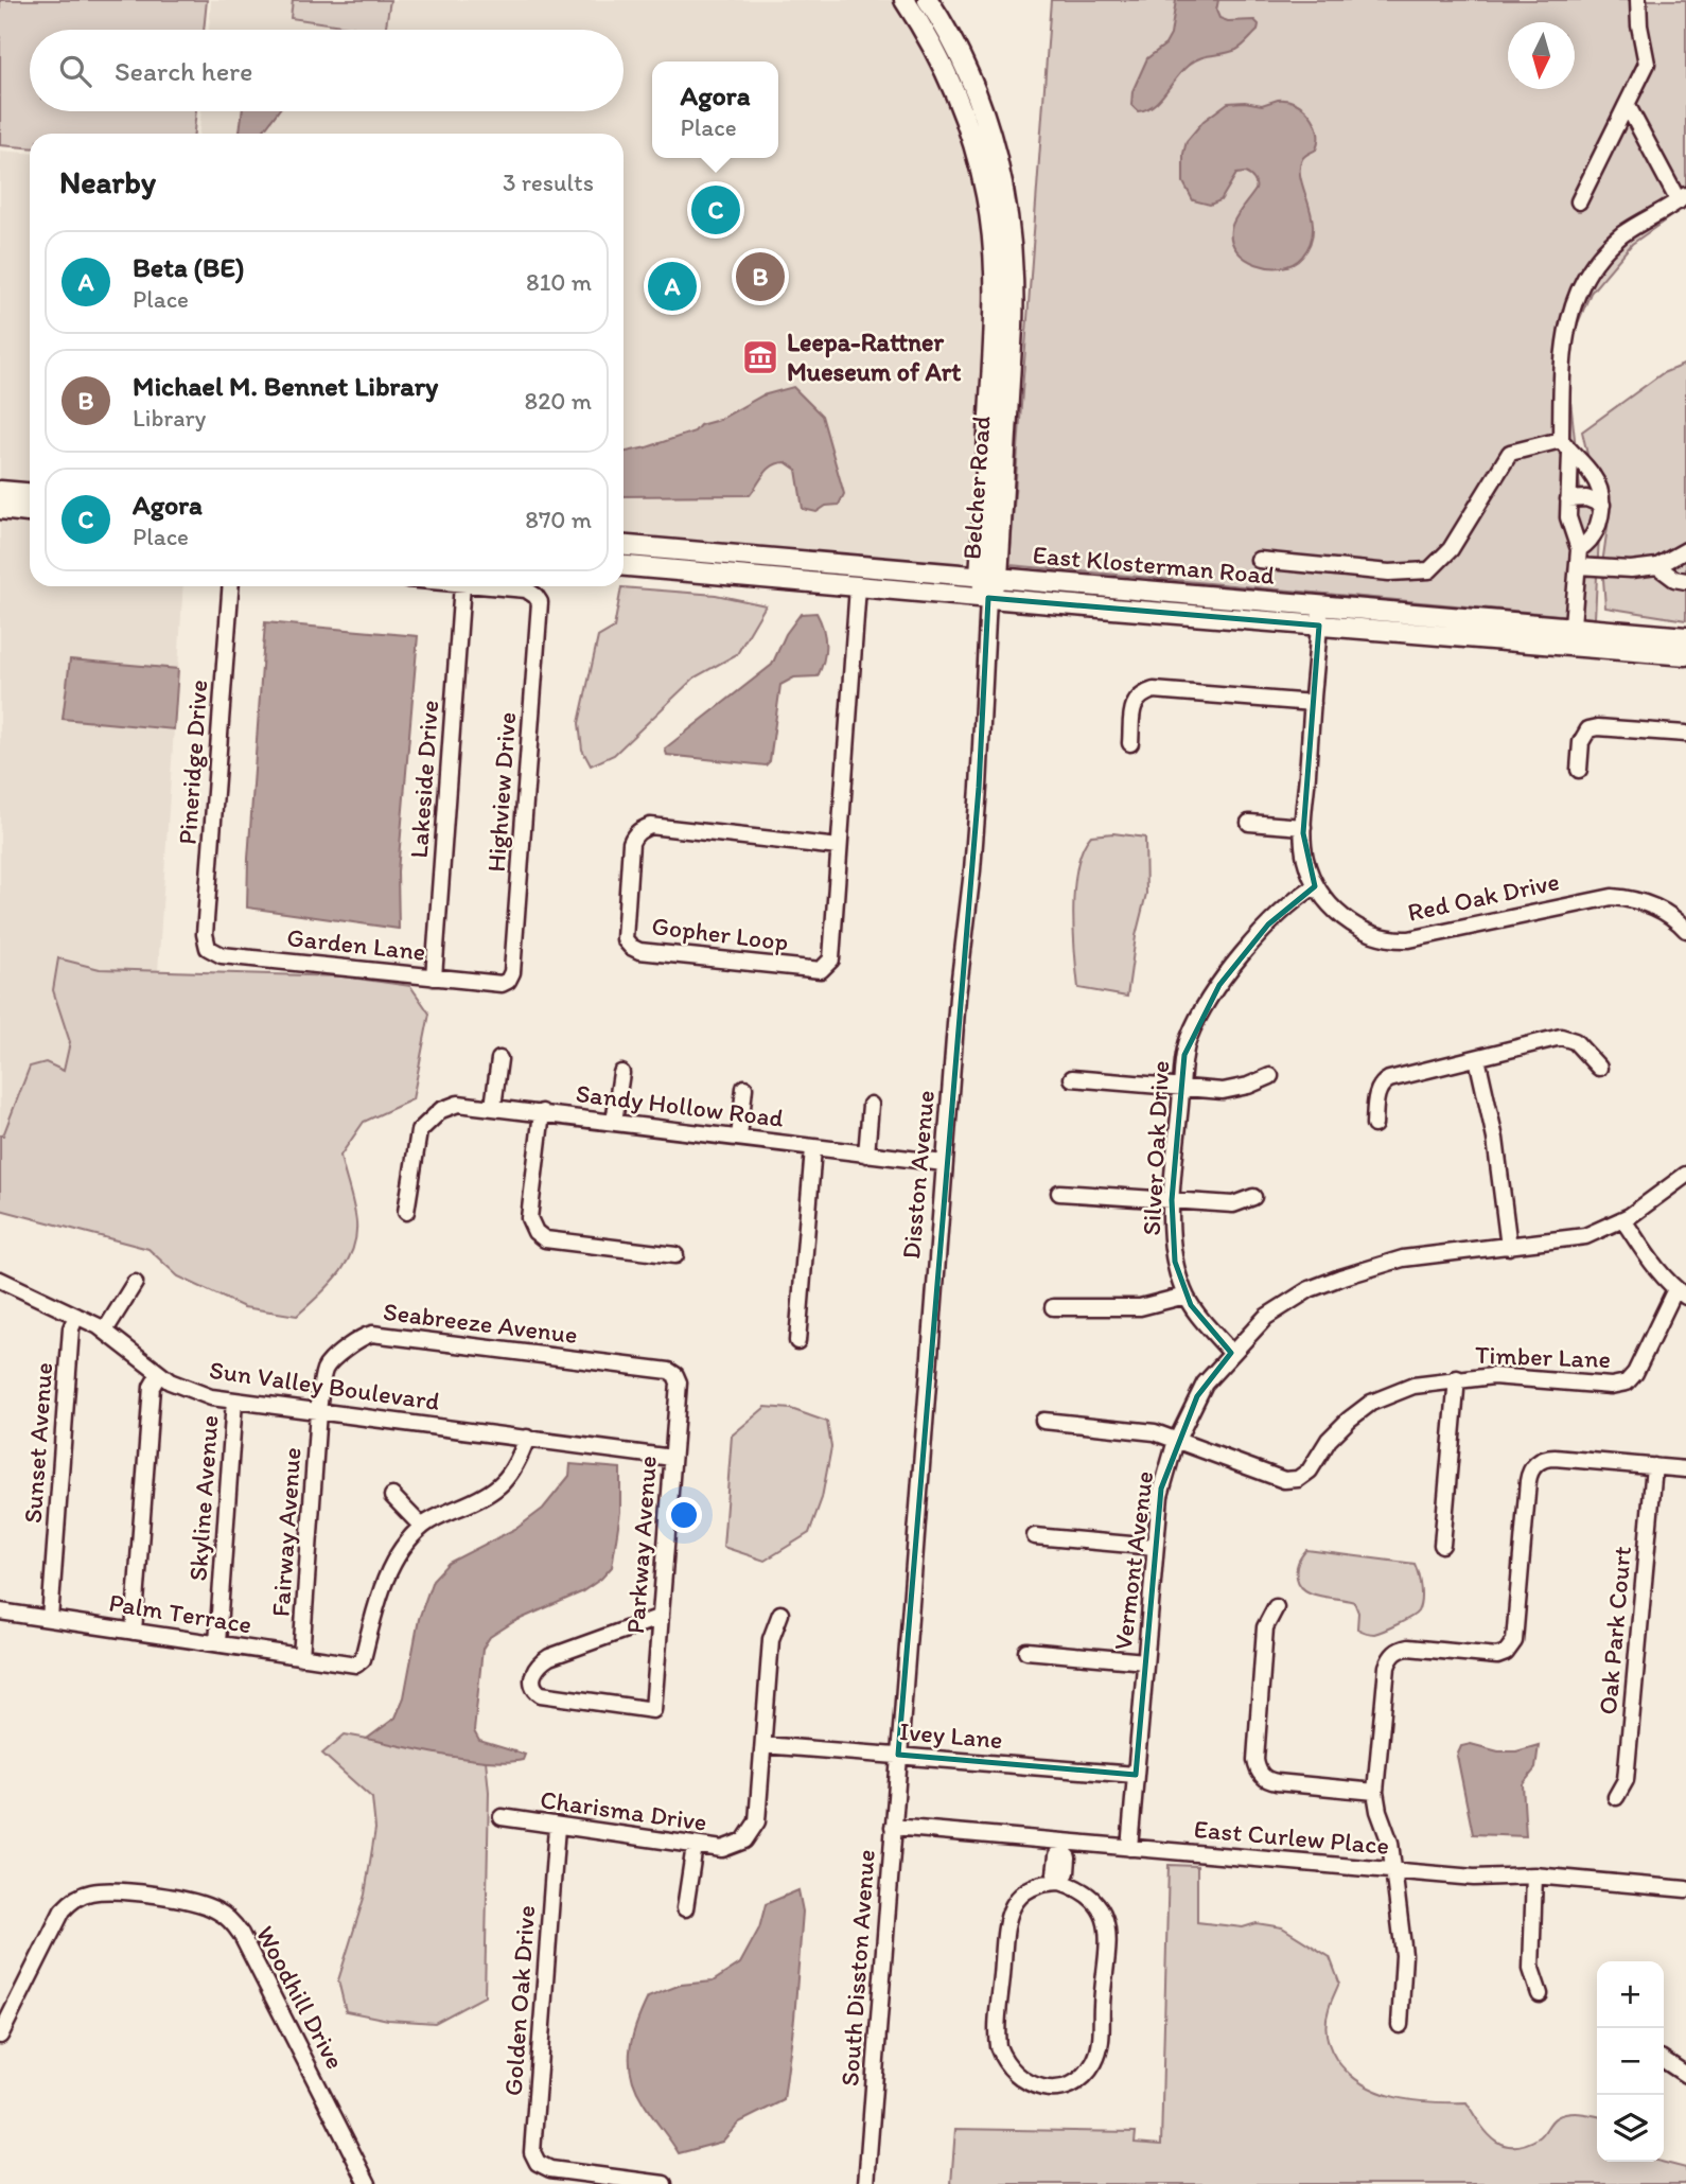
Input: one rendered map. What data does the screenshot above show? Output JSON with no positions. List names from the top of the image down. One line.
{"streets":{"main road":["Belcher Road","East Klosterman Road"],"street":["Pineridge Drive","Lakeside Drive","Highview Drive","Red Oak Drive","Gopher Loop","Garden Lane","Sandy Hollow Road","Silver Oak Drive","Disston Avenue","Seabreeze Avenue","Timber Lane","Sun Valley Boulevard","Sunset Avenue","Skyline Avenue","Fairway Avenue","Parkway Avenue","Vermont Avenue","Palm Terrace","Oak Park Court","Ivey Lane","Charisma Drive","East Curlew Place","South Disston Avenue","Woodhill Drive","Golden Oak Drive"]},"crossings":[["Belcher Road","East Klosterman Road"],["Belcher Road","Disston Avenue"],["East Klosterman Road","Red Oak Drive"],["East Klosterman Road","Gopher Loop"],["East Klosterman Road","Disston Avenue"],["Pineridge Drive","Garden Lane"],["Lakeside Drive","Garden Lane"],["Highview Drive","Garden Lane"],["Red Oak Drive","Silver Oak Drive"],["Sandy Hollow Road","Disston Avenue"],["Silver Oak Drive","Vermont Avenue"],["Disston Avenue","Ivey Lane"],["Disston Avenue","South Disston Avenue"],["Seabreeze Avenue","Sun Valley Boulevard"],["Seabreeze Avenue","Fairway Avenue"],["Seabreeze Avenue","Parkway Avenue"],["Timber Lane","Vermont Avenue"],["Sun Valley Boulevard","Sunset Avenue"],["Sun Valley Boulevard","Skyline Avenue"],["Sun Valley Boulevard","Fairway Avenue"],["Sun Valley Boulevard","Parkway Avenue"],["Sunset Avenue","Palm Terrace"],["Skyline Avenue","Palm Terrace"],["Fairway Avenue","Palm Terrace"],["Vermont Avenue","Ivey Lane"],["Vermont Avenue","East Curlew Place"],["Ivey Lane","Charisma Drive"],["Ivey Lane","South Disston Avenue"],["Charisma Drive","Golden Oak Drive"],["East Curlew Place","South Disston Avenue"]],"places":{"museum":["Leepa-Rattner Mueseum of Art"]},"north":"bottom","page":{"search":"Search here","popup":["Agora","Place"],"heading":["Nearby","3 results"],"pins":["C","B","A"],"list":[{"mark":"A","name":"Beta (BE)","note":"Place","value":"810 m"},{"mark":"B","name":"Michael M. Bennet Library","note":"Library","value":"820 m"},{"mark":"C","name":"Agora","note":"Place","value":"870 m"}],"map_buttons":["+","−"]}}
